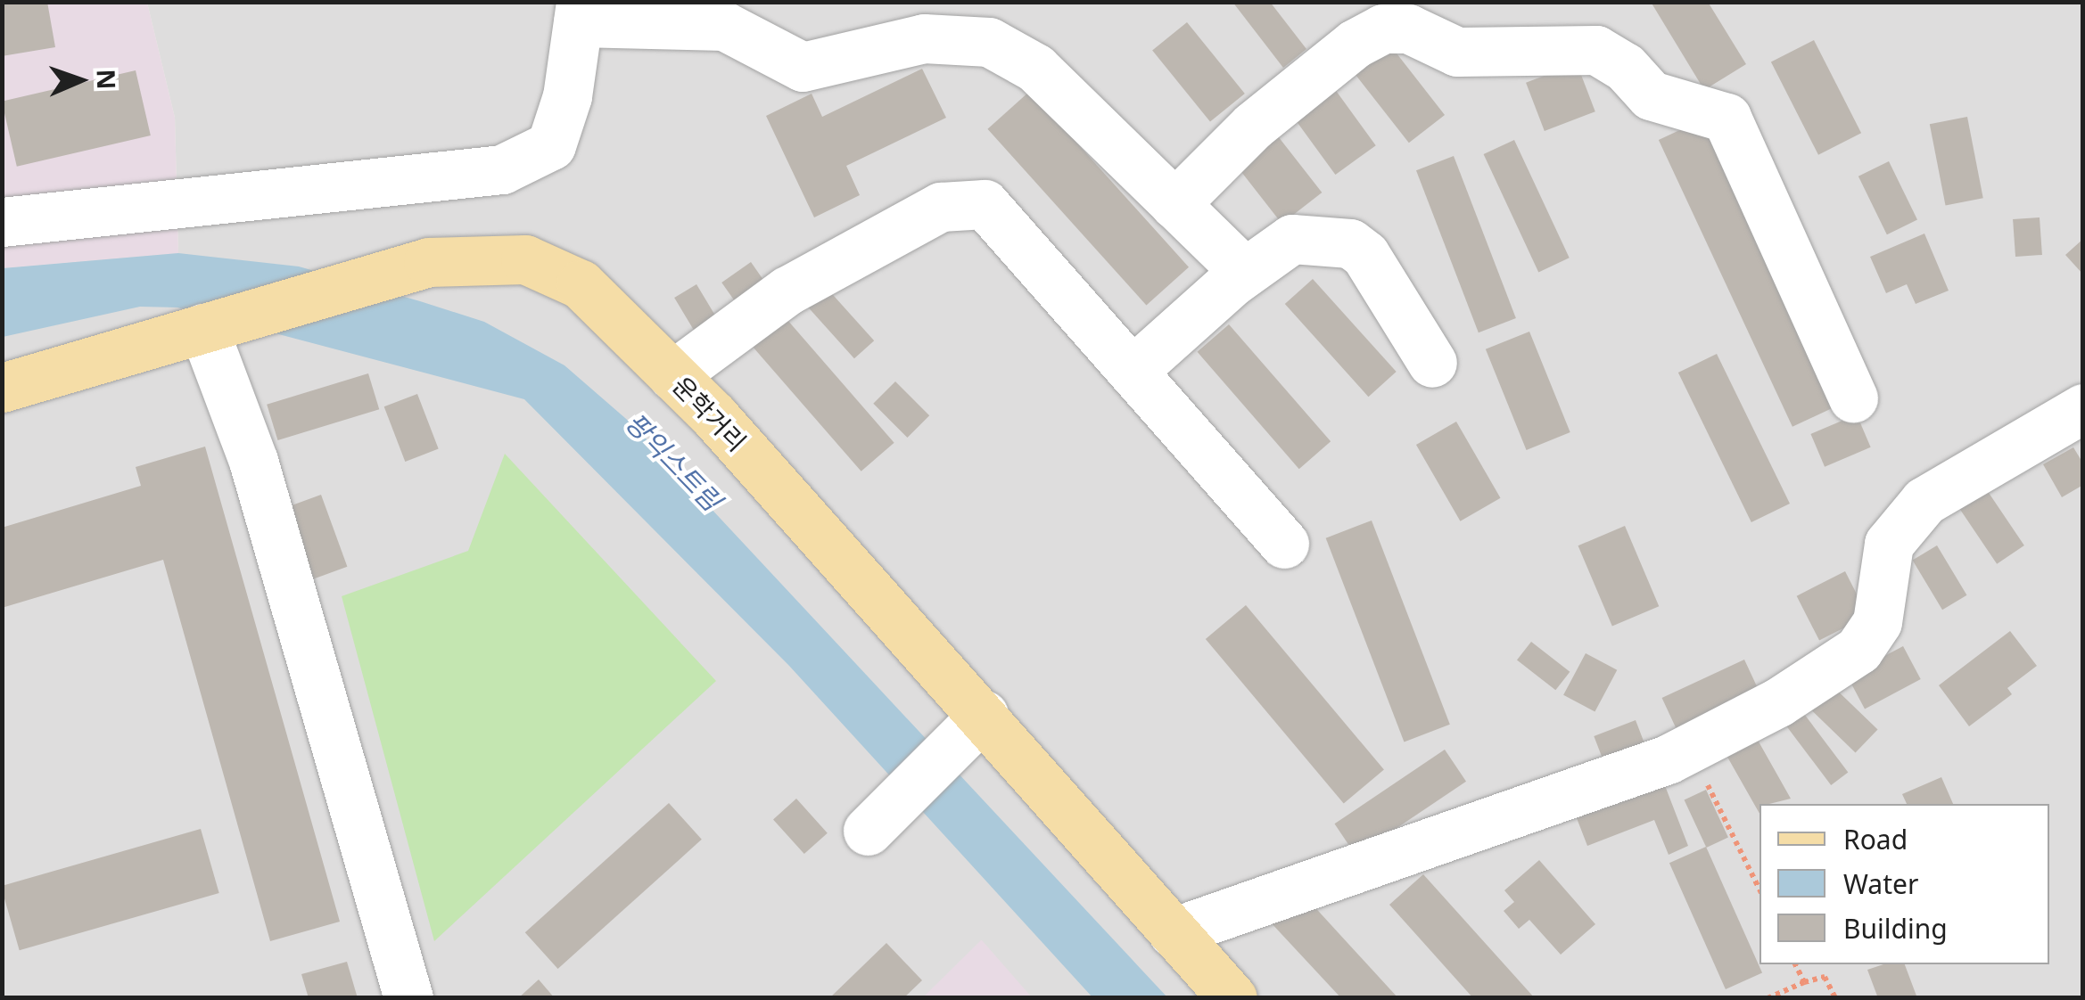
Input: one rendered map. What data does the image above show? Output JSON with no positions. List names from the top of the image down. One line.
{"streets":{"main road":["운학거리"]},"water":["팡익스트림"],"legend":["Road","Water","Building"],"north":"right"}
